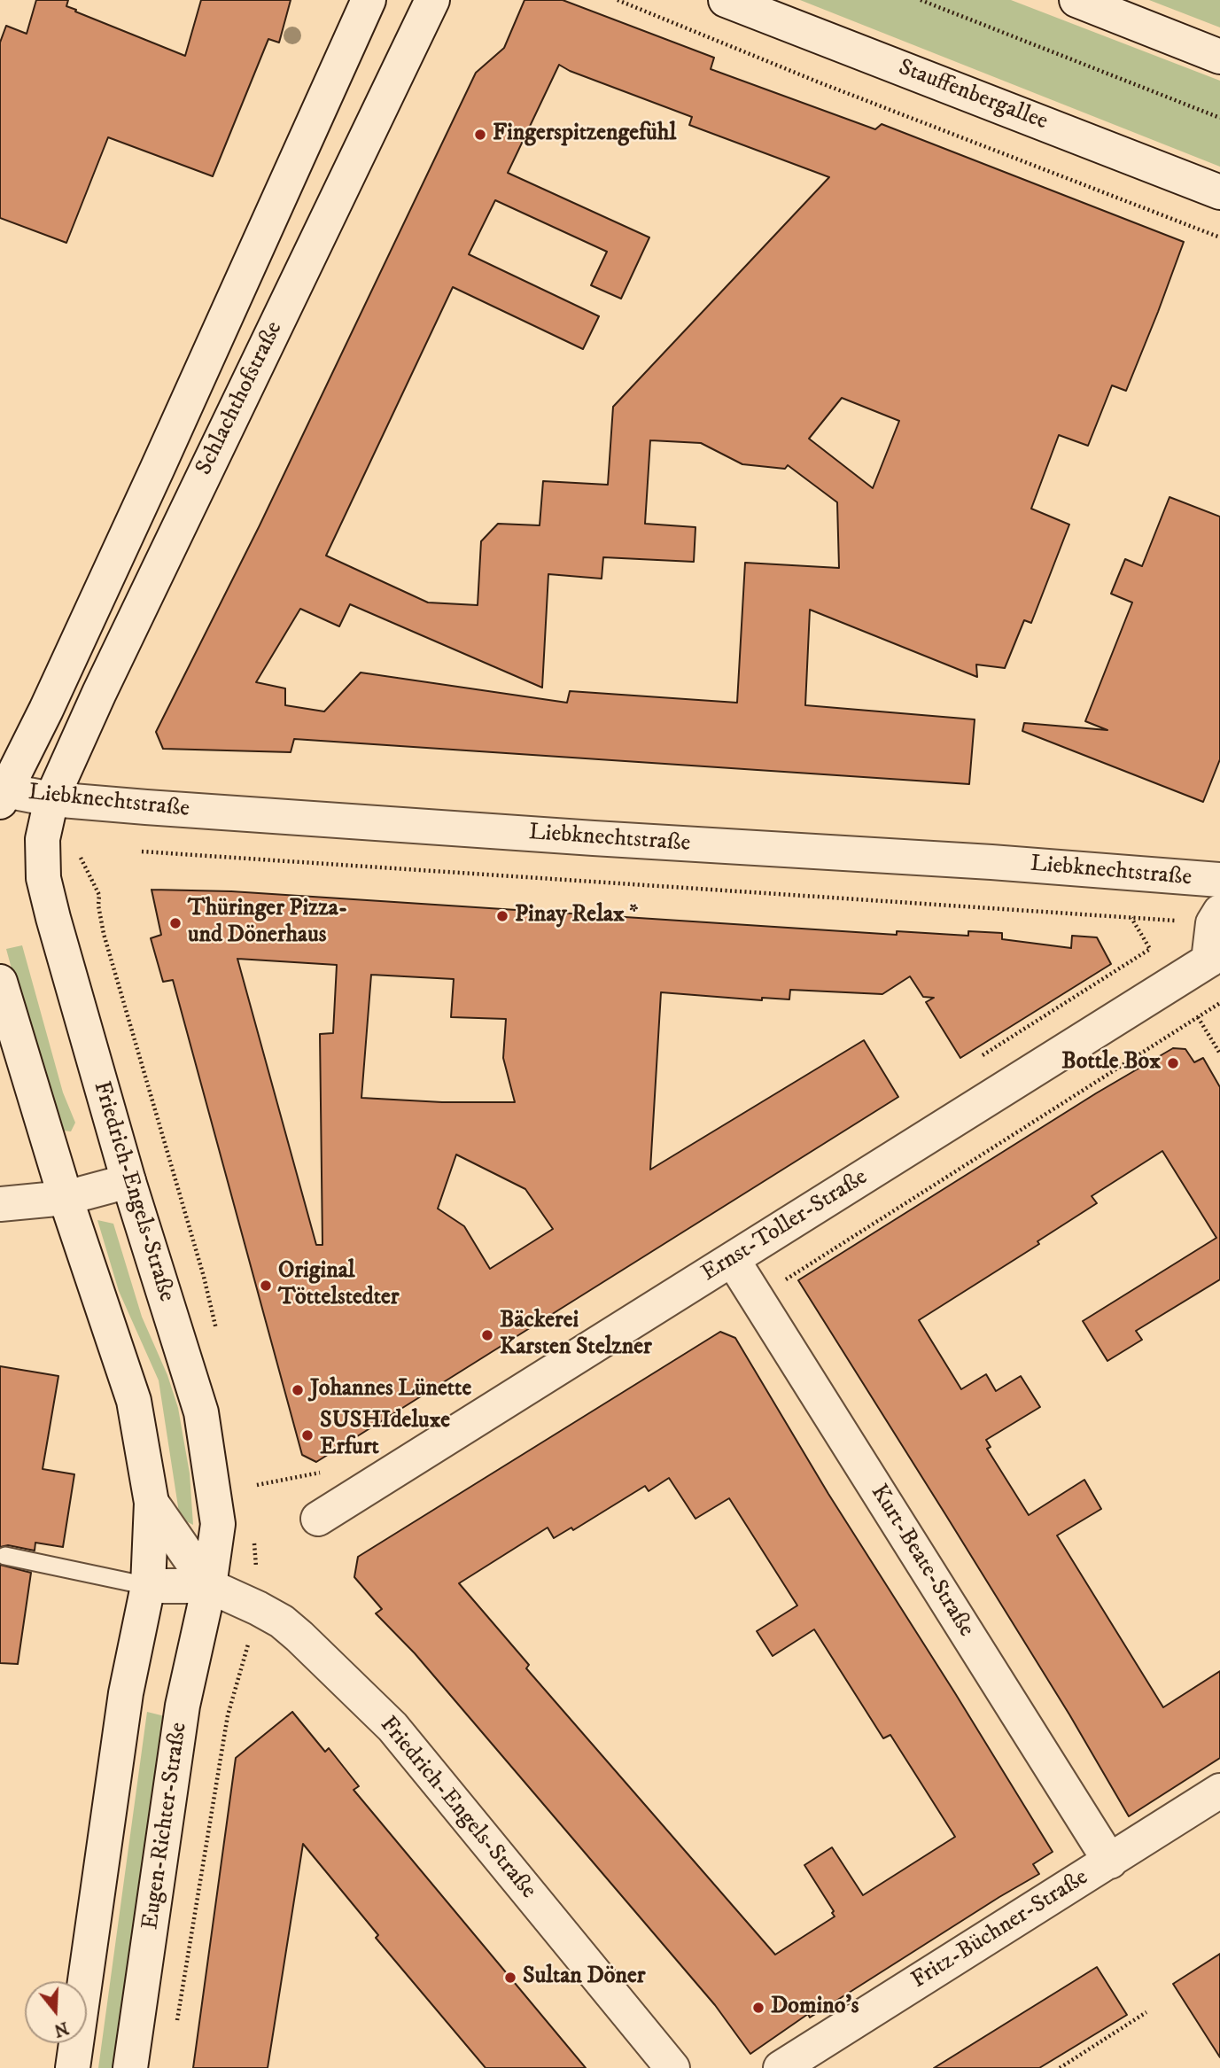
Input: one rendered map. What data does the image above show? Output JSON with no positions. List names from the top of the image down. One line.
{"streets":{"main road":["Stauffenbergallee","Schlachthofstraße","Liebknechtstraße","Friedrich-Engels-Straße","Ernst-Toller-Straße","Kurt-Beate-Straße","Eugen-Richter-Straße","Fritz-Büchner-Straße"]},"crossings":[["Schlachthofstraße","Liebknechtstraße"],["Schlachthofstraße","Friedrich-Engels-Straße"],["Liebknechtstraße","Friedrich-Engels-Straße"],["Friedrich-Engels-Straße","Eugen-Richter-Straße"],["Ernst-Toller-Straße","Kurt-Beate-Straße"],["Kurt-Beate-Straße","Fritz-Büchner-Straße"]],"places":["Fingerspitzengefühl","Pinay Relax *","Thüringer Pizza- und Dönerhaus","Bottle Box","Original Töttelstedter","Bäckerei Karsten Stelzner","Johannes Lünette","SUSHIdeluxe Erfurt","Sultan Döner","Domino's"],"north":"bottom"}
